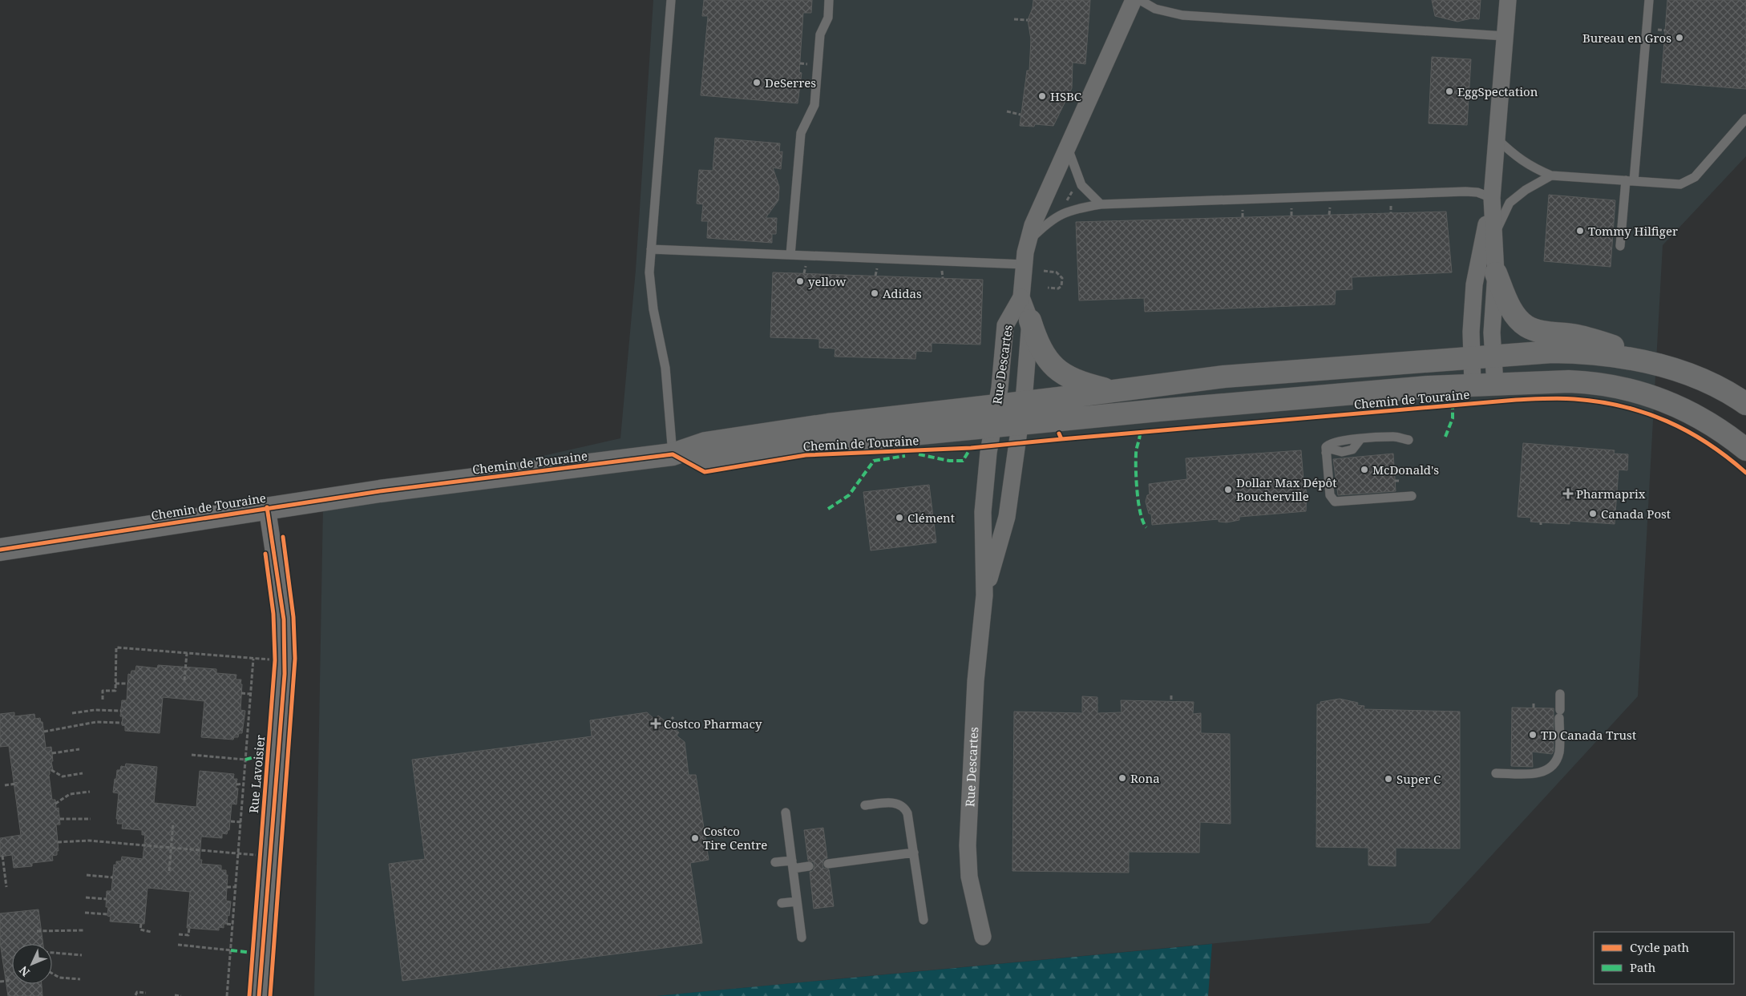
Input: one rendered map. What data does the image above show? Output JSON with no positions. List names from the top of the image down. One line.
{"streets":{"street":["Rue Descartes","Chemin de Touraine","Rue Lavoisier"]},"crossings":[["Rue Descartes","Chemin de Touraine"],["Chemin de Touraine","Rue Lavoisier"]],"places":{"other":["Bureau en Gros","DeSerres","EggSpectation","HSBC","Tommy Hilfiger","yellow","Adidas","McDonald's","Dollar Max Dépôt Boucherville","Canada Post","Clément","TD Canada Trust","Rona","Super C","Costco Tire Centre"],"health":["Pharmaprix","Costco Pharmacy"]},"legend":["Cycle path","Path"],"north":"bottom left"}
